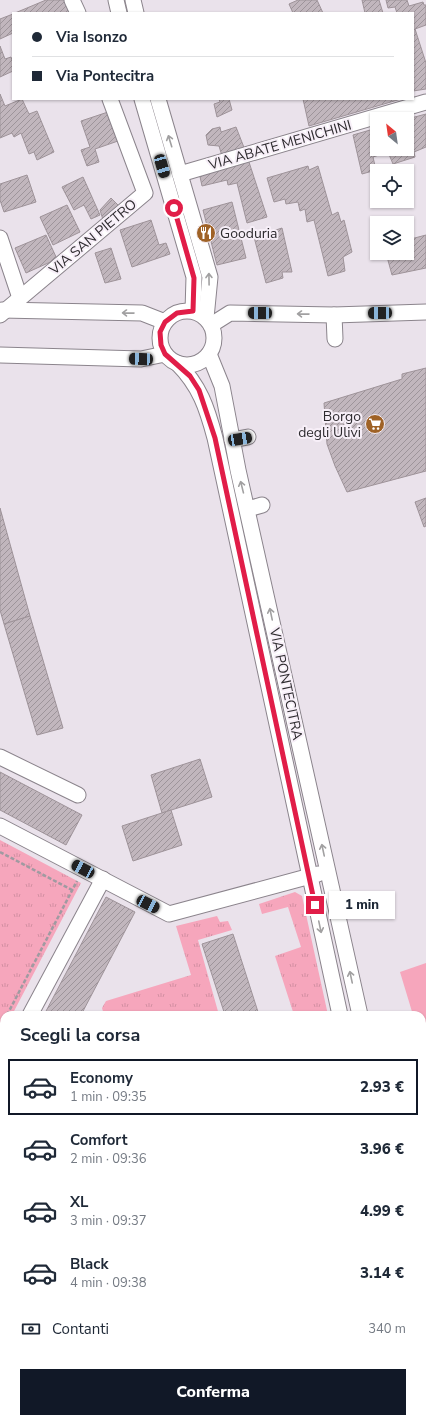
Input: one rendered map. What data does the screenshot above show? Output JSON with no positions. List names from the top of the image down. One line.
{"streets":{"street":["VIA ABATE MENICHINI","VIA SAN PIETRO","VIA PONTECITRA"]},"places":{"restaurant":["Gooduria"],"supermarket":["Borgo degli Ulivi"]},"north":"top left","page":{"banner":["Via Isonzo","Via Pontecitra"],"bubble":"1 min","heading":"Scegli la corsa","list":[{"name":"Economy","note":"1 min · 09:35","value":"2.93 €"},{"name":"Comfort","note":"2 min · 09:36","value":"3.96 €"},{"name":"XL","note":"3 min · 09:37","value":"4.99 €"},{"name":"Black","note":"4 min · 09:38","value":"3.14 €"}],"pay":["Contanti","340 m"],"buttons":"Conferma"}}
